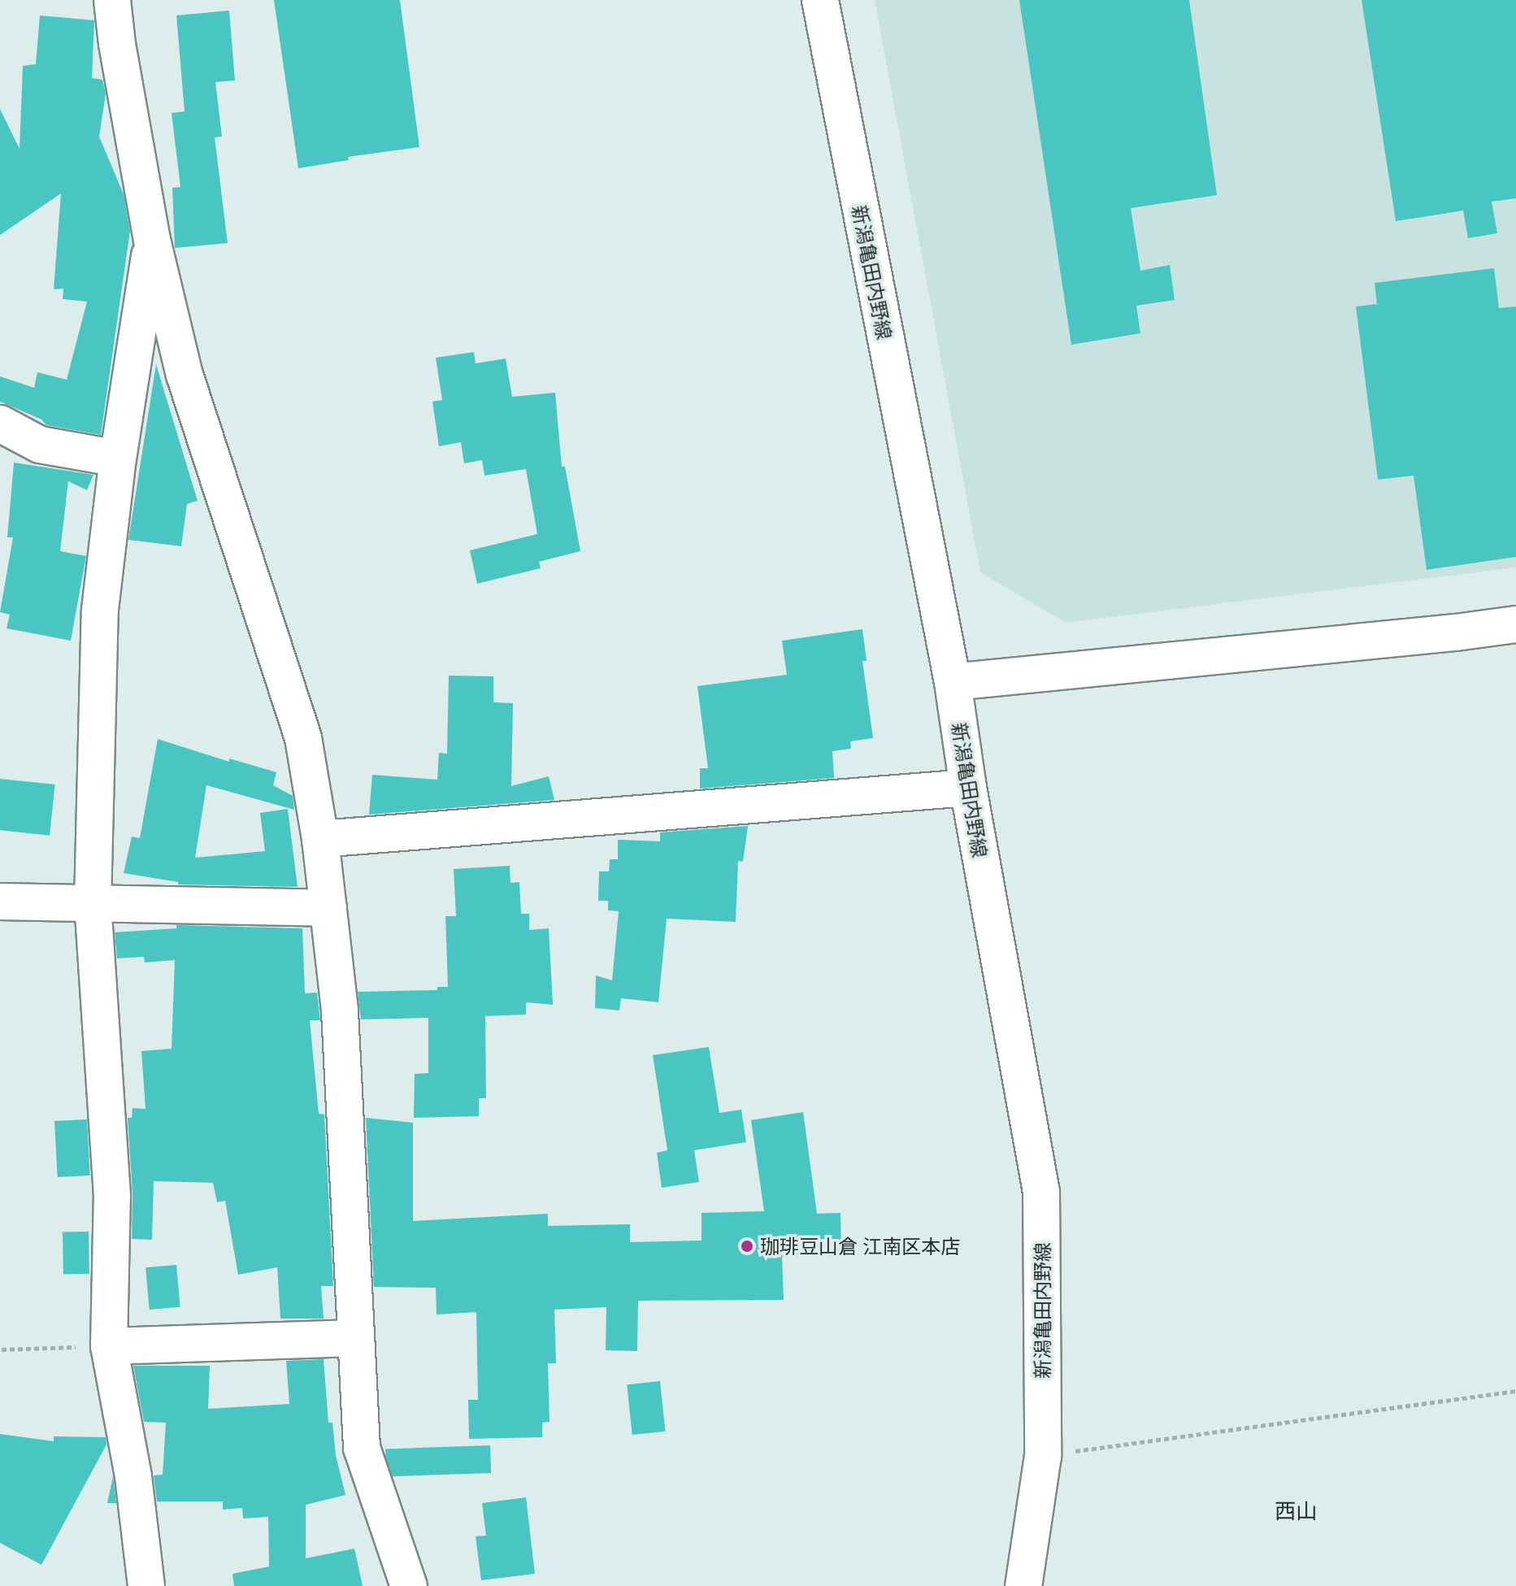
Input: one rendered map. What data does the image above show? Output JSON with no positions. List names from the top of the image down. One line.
{"streets":{"street":["新潟亀田内野線"]},"districts":["西山"],"places":["珈琲豆山倉 江南区本店"]}
